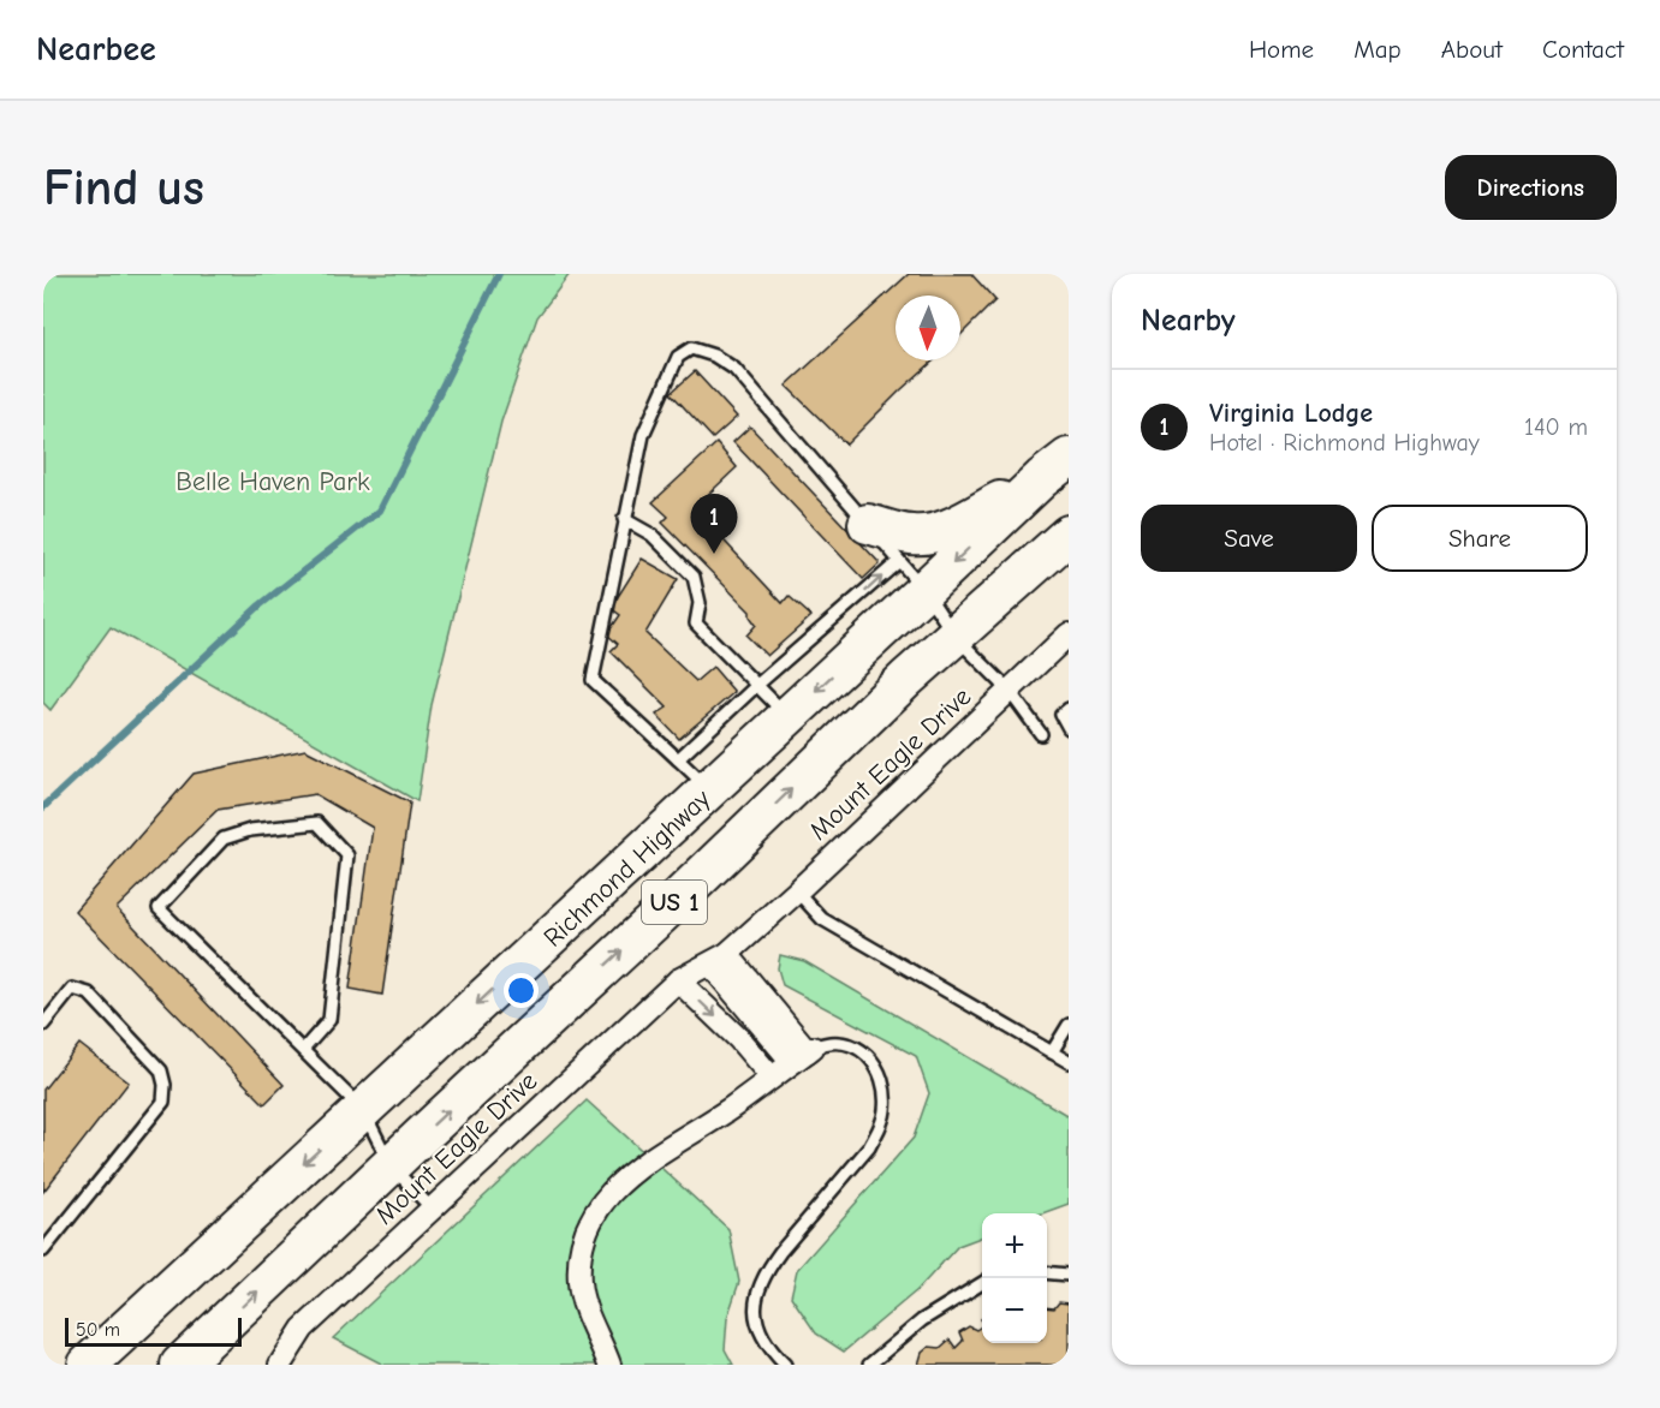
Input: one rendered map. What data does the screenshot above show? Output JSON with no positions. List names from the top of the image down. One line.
{"streets":{"highway":["Richmond Highway","US 1"],"street":["Mount Eagle Drive"]},"parks":["Belle Haven Park"],"scale_bar":"50 m","north":"bottom","page":{"header":"Nearbee","nav":["Home","Map","About","Contact"],"buttons":["Directions",["Save","Share"]],"title":"Find us","heading":"Nearby","list":[{"mark":"1","name":"Virginia Lodge","note":"Hotel · Richmond Highway","value":"140 m"}],"pins":"1","map_buttons":["+","−"],"scale":"50 m"}}
